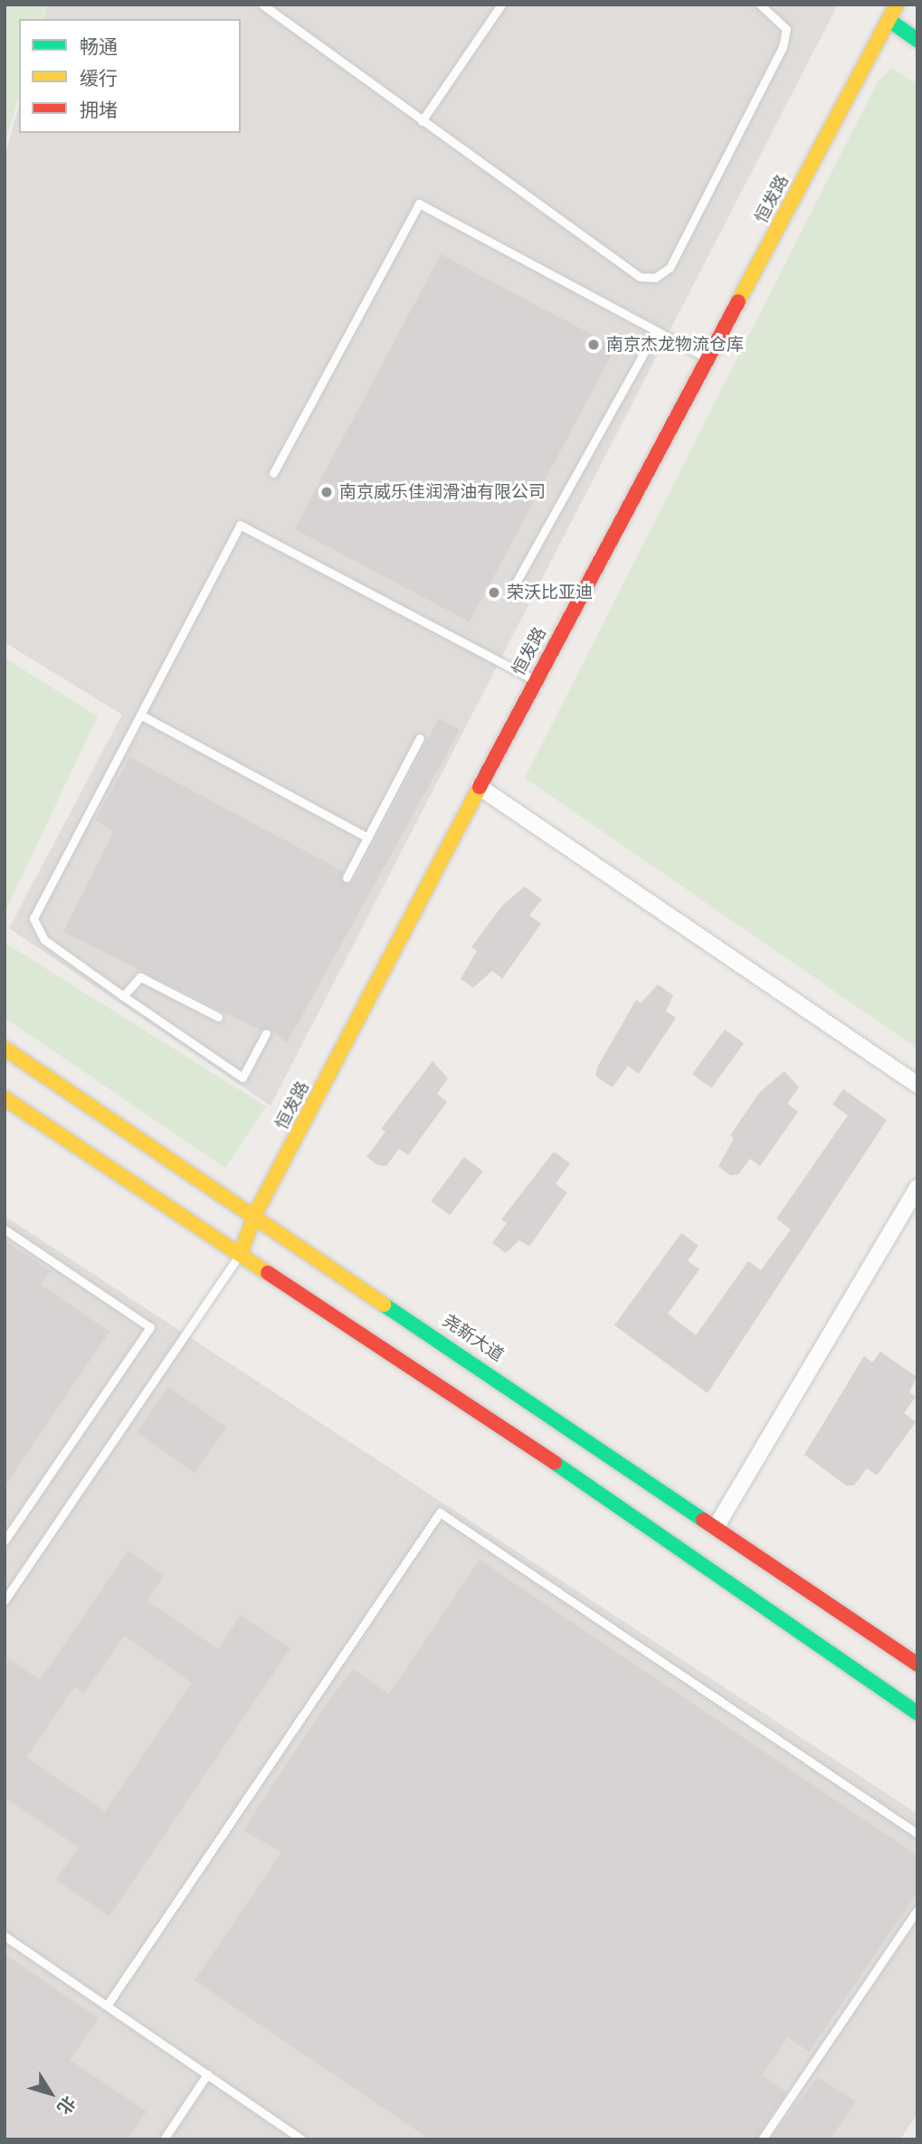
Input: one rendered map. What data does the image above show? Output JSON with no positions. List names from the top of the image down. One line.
{"streets":{"main road":["恒发路","尧新大道"]},"crossings":[["恒发路","尧新大道"]],"places":["南京杰龙物流仓库","南京威乐佳润滑油有限公司","荣沃比亚迪"],"legend":["畅通","缓行","拥堵"],"north":"bottom right"}
